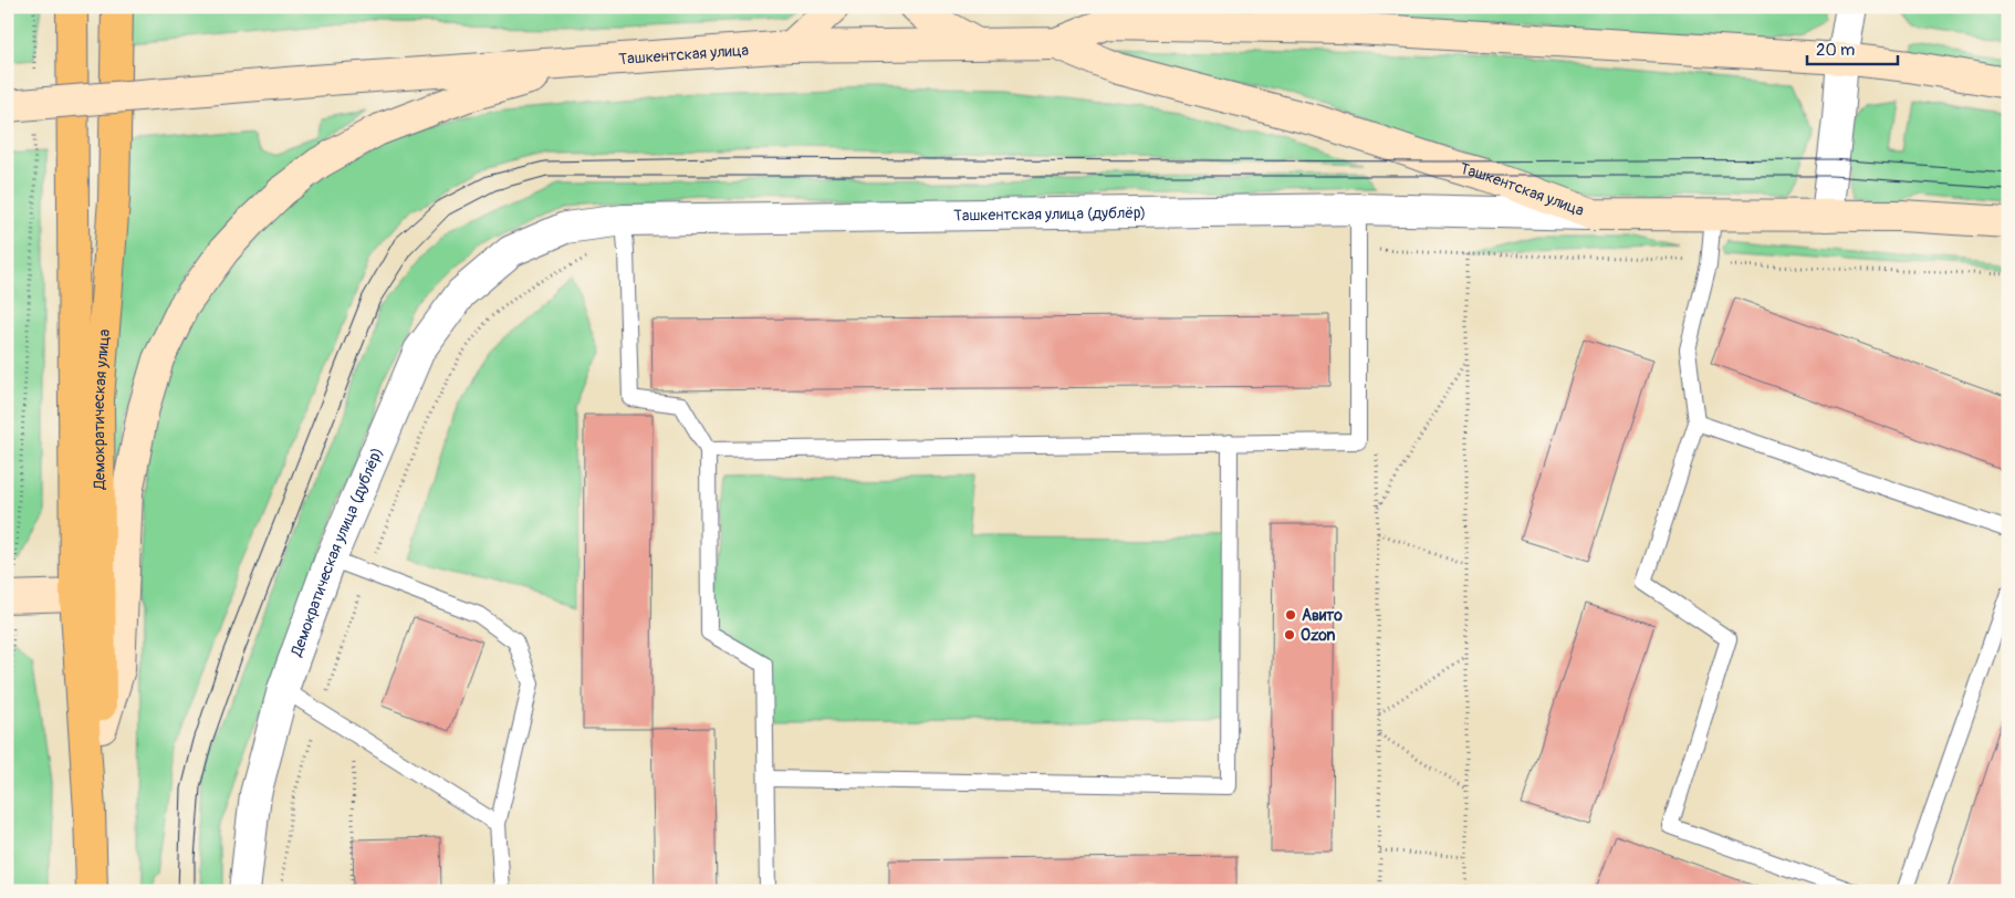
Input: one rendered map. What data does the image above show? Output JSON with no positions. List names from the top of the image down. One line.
{"streets":{"main road":["Ташкентская улица","Демократическая улица"],"street":["Ташкентская улица (дублёр)","Демократическая улица (дублёр)"]},"crossings":[["Ташкентская улица","Ташкентская улица (дублёр)"],["Ташкентская улица (дублёр)","Демократическая улица (дублёр)"]],"places":["Авито","Ozon"],"scale_bar":"20 m"}
